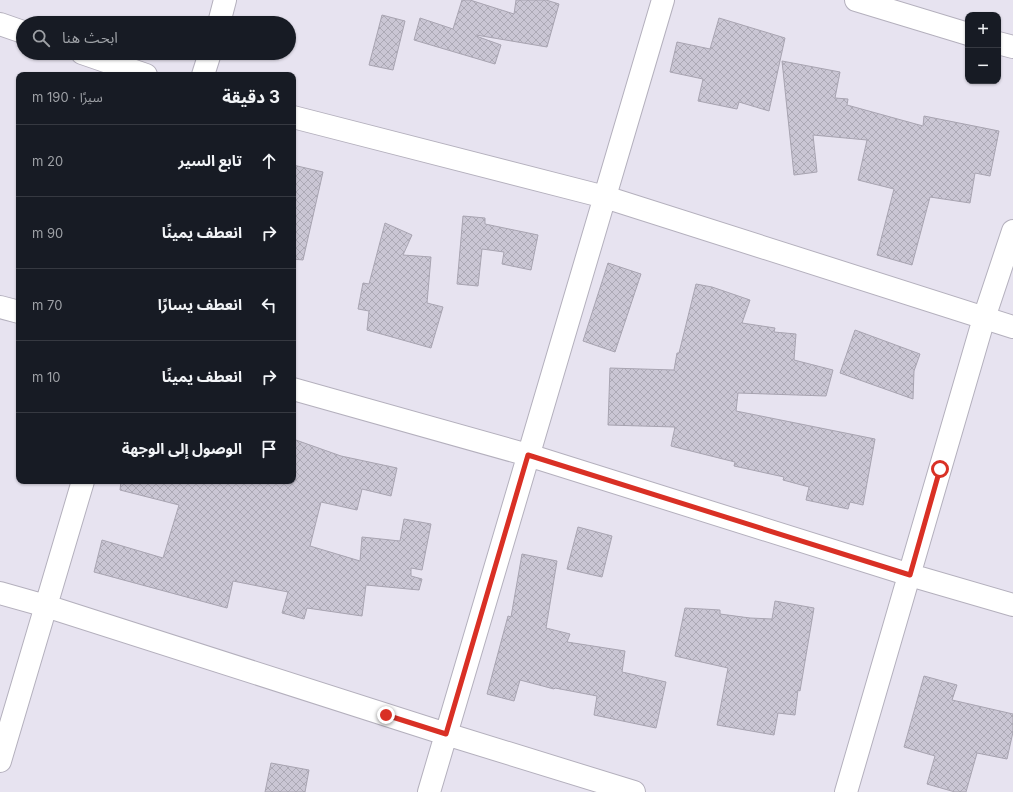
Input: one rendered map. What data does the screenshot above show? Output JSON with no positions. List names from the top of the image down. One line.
{"page":{"map_buttons":["+","−"],"search":"ابحث هنا","heading":["3 دقيقة","سيرًا · 190 m"],"list":[["تابع السير","20 m"],["انعطف يمينًا","90 m"],["انعطف يسارًا","70 m"],["انعطف يمينًا","10 m"],"الوصول إلى الوجهة"]}}
